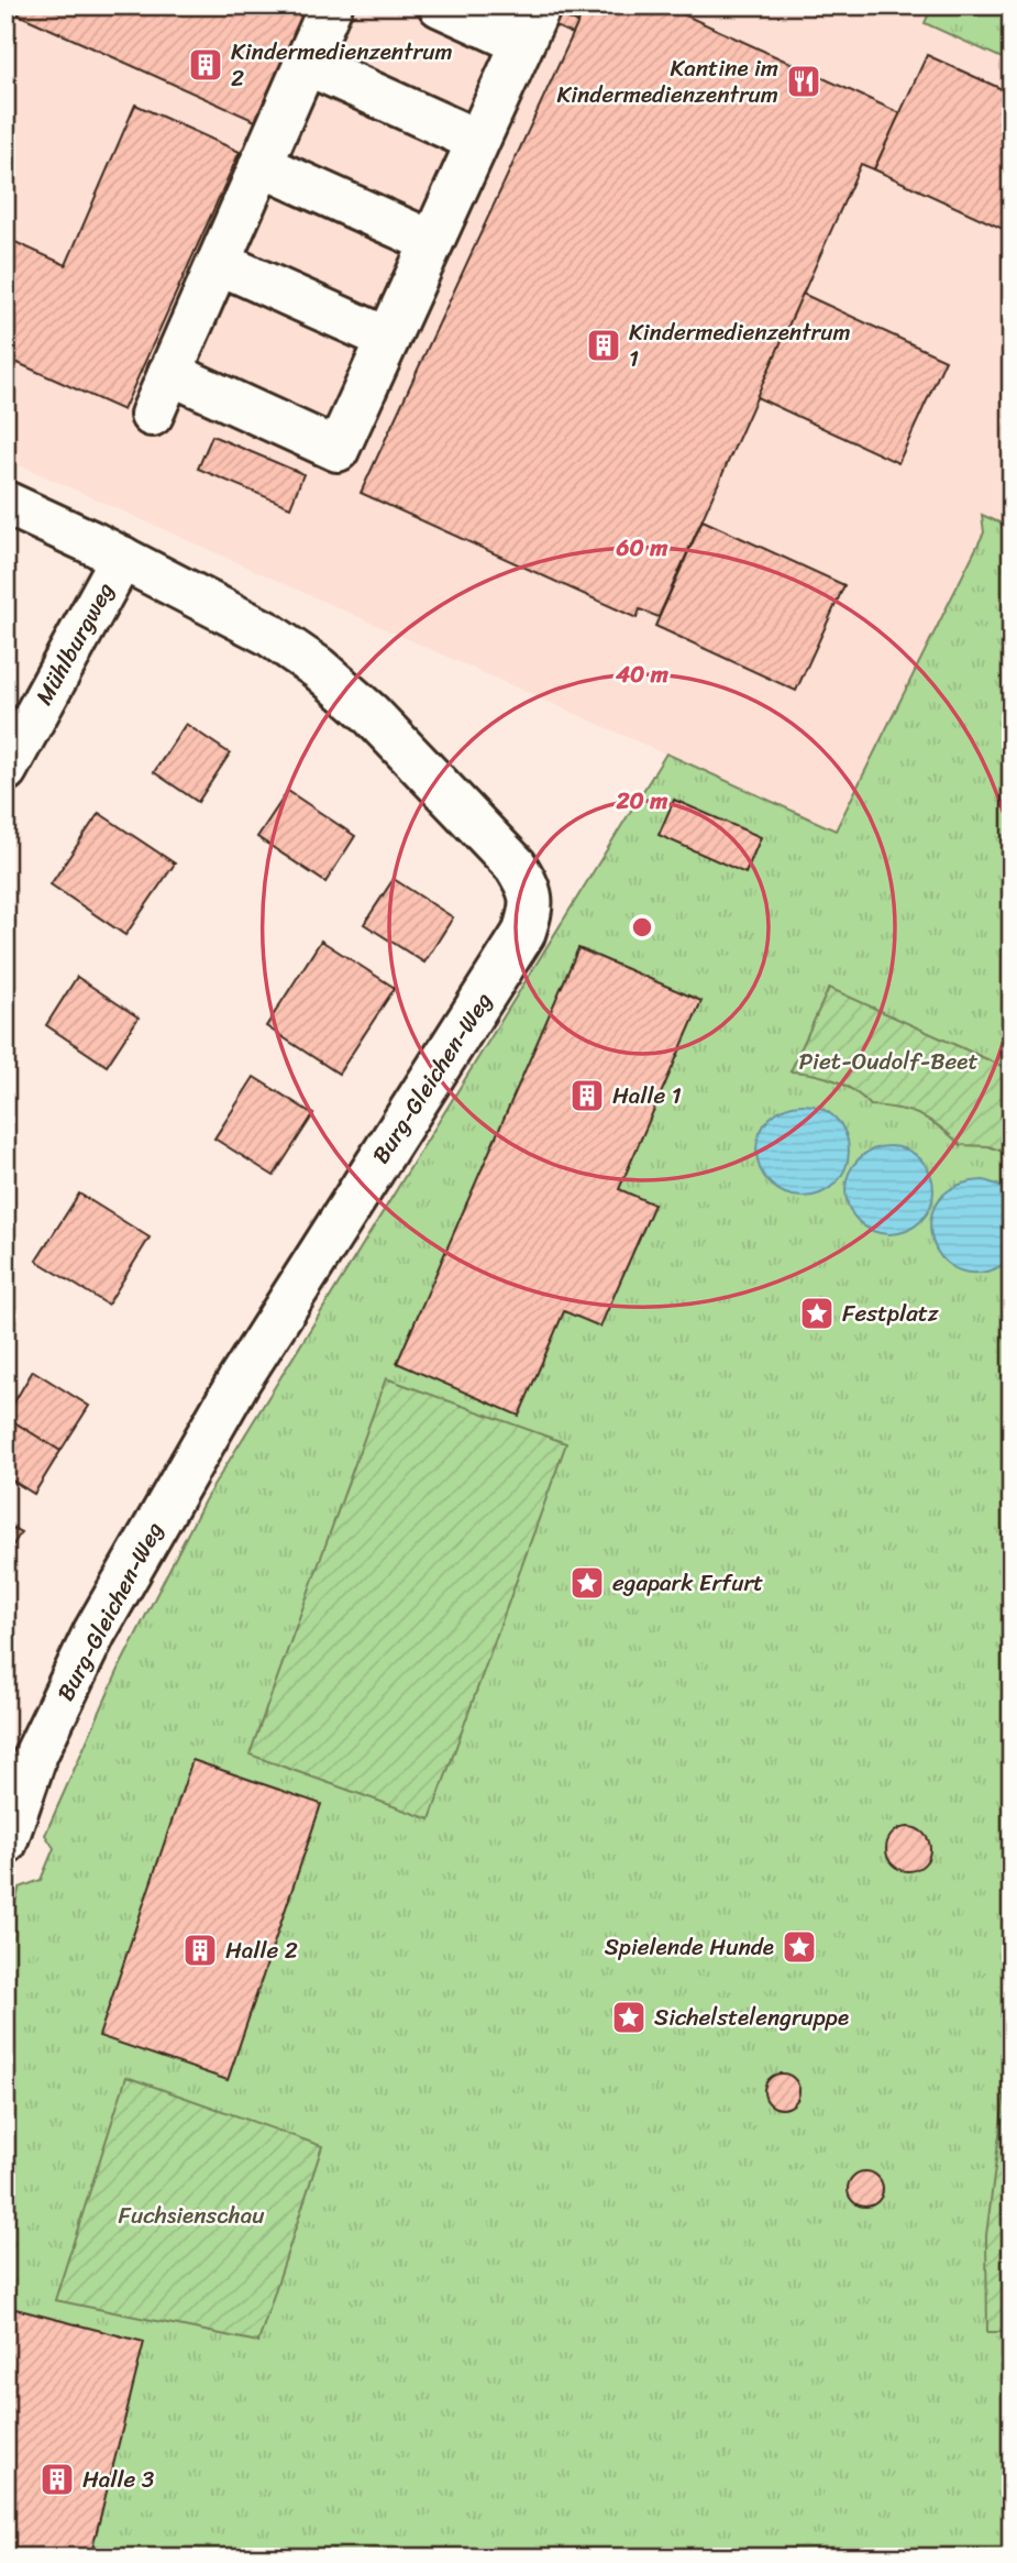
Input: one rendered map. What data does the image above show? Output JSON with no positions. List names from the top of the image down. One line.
{"streets":{"street":["Mühlburgweg","Burg-Gleichen-Weg"]},"crossings":[["Mühlburgweg","Burg-Gleichen-Weg"]],"parks":["Piet-Oudolf-Beet","Fuchsienschau"],"places":{"building":["Kindermedienzentrum 2","Kindermedienzentrum 1","Halle 1","Halle 2","Halle 3"],"restaurant":["Kantine im Kindermedienzentrum"],"place":["Festplatz","egapark Erfurt","Spielende Hunde","Sichelstelengruppe"]},"rings":["60 m","40 m","20 m"]}
